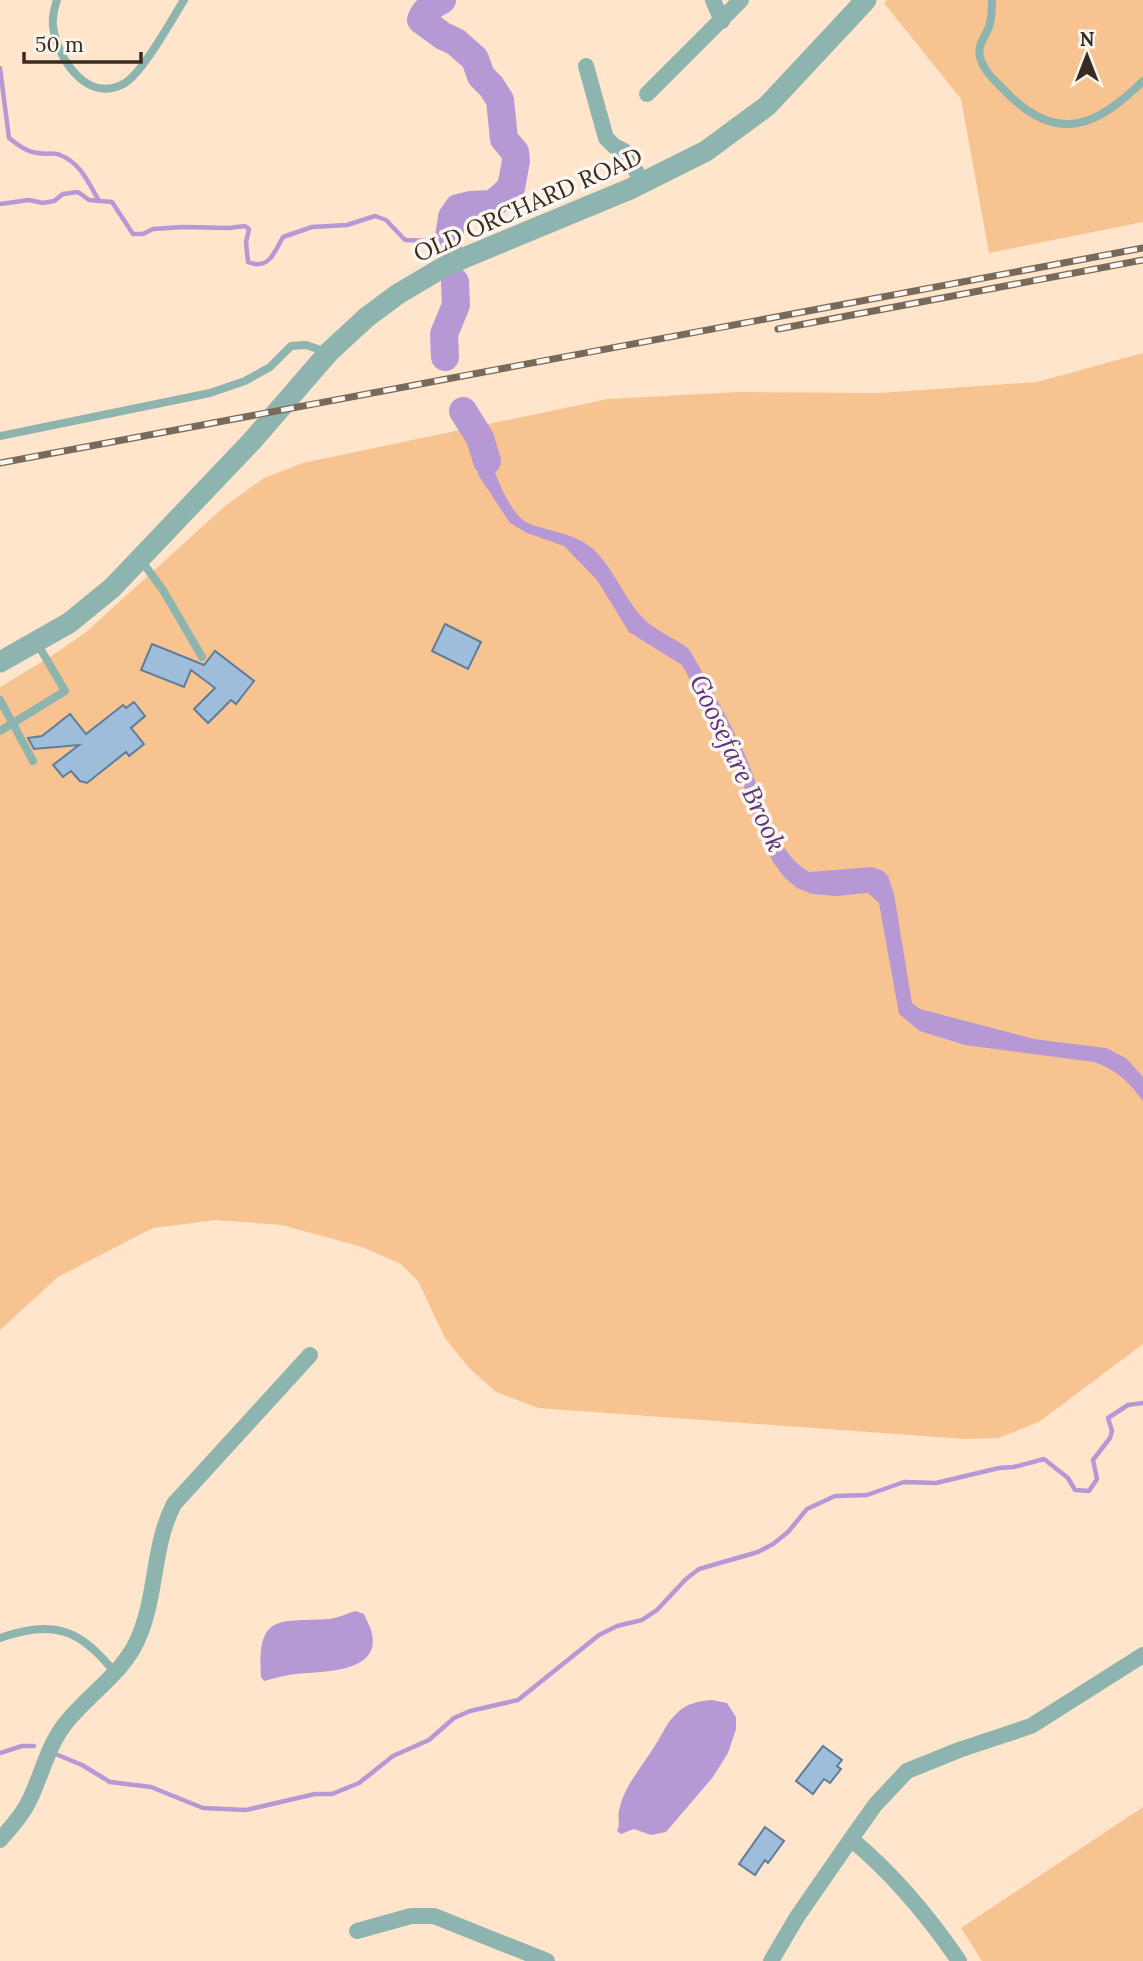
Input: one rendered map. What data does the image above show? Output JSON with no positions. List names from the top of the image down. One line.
{"streets":{"street":["OLD ORCHARD ROAD"]},"water":["Goosefare Brook"],"scale_bar":"50 m","north":"top"}
